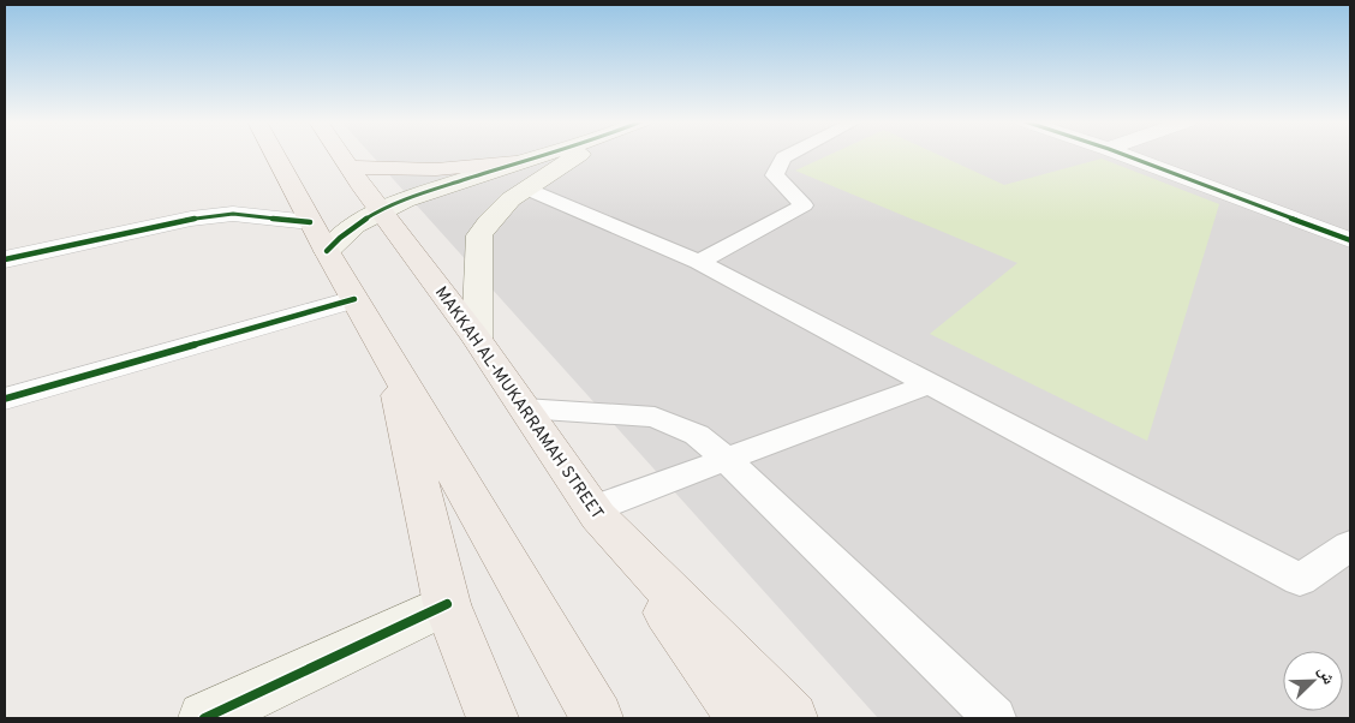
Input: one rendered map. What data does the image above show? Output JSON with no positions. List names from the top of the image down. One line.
{"streets":{"main road":["MAKKAH AL-MUKARRAMAH STREET"]},"north":"top right"}
